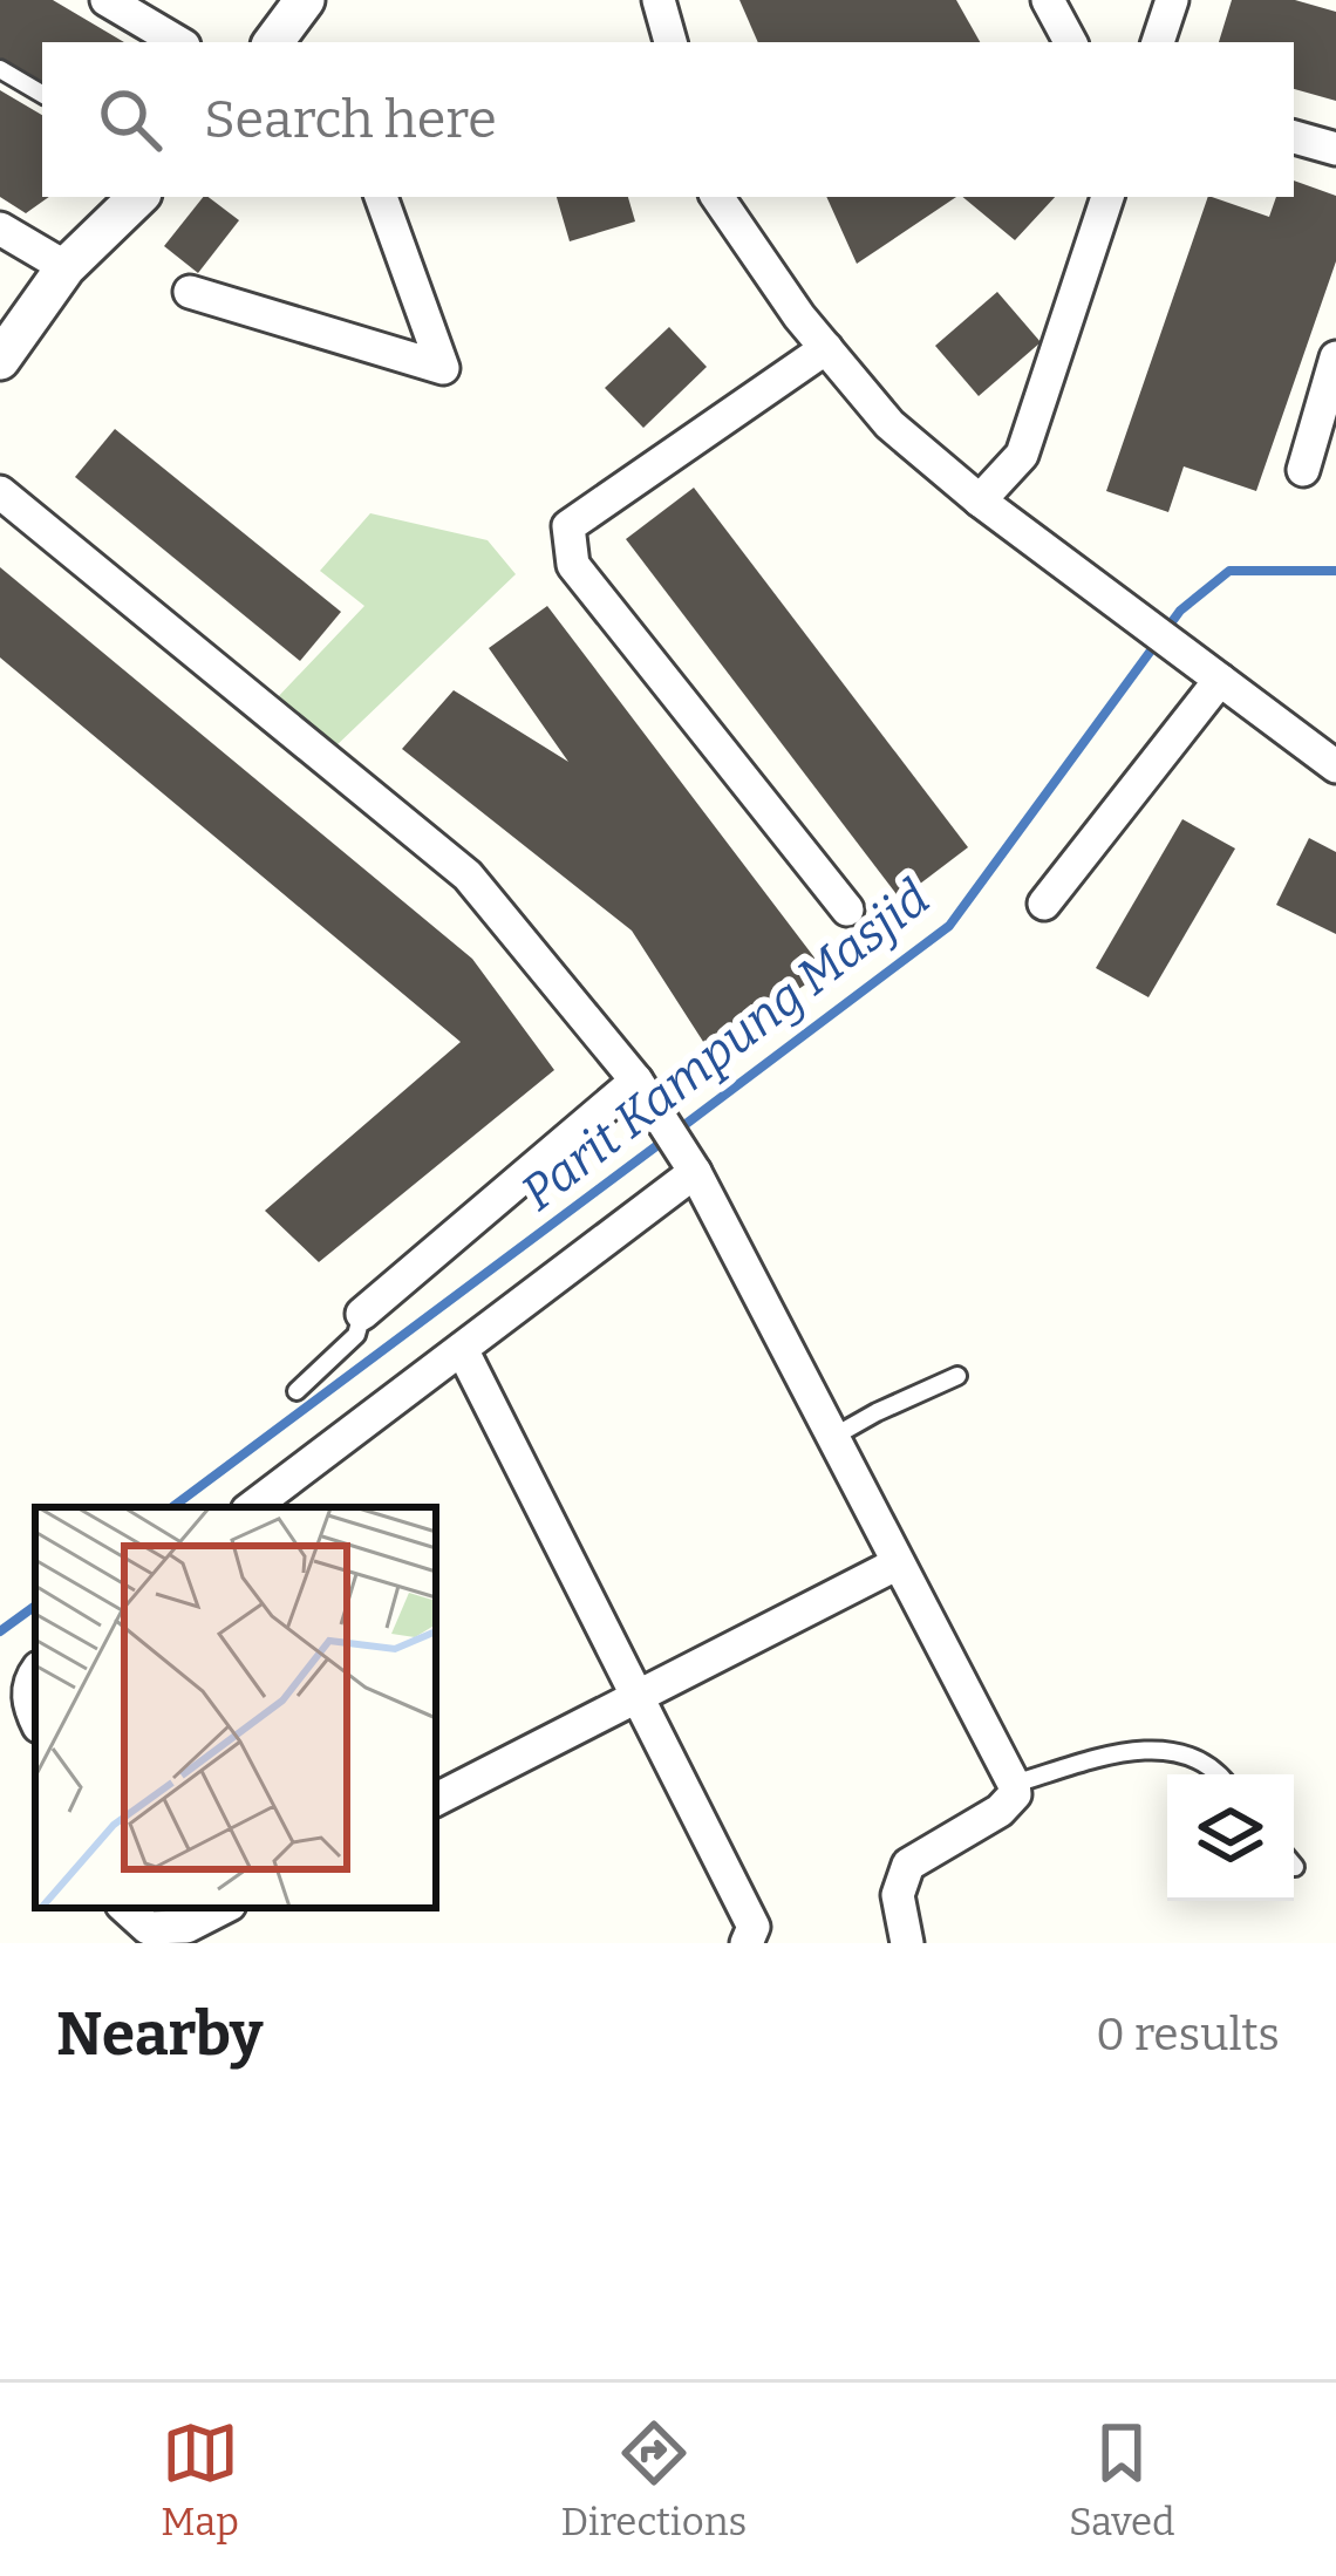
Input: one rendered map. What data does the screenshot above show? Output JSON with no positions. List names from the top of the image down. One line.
{"water":["Parit Kampung Masjid"],"page":{"search":"Search here","heading":["Nearby","0 results"],"nav":["Map","Directions","Saved"]}}
